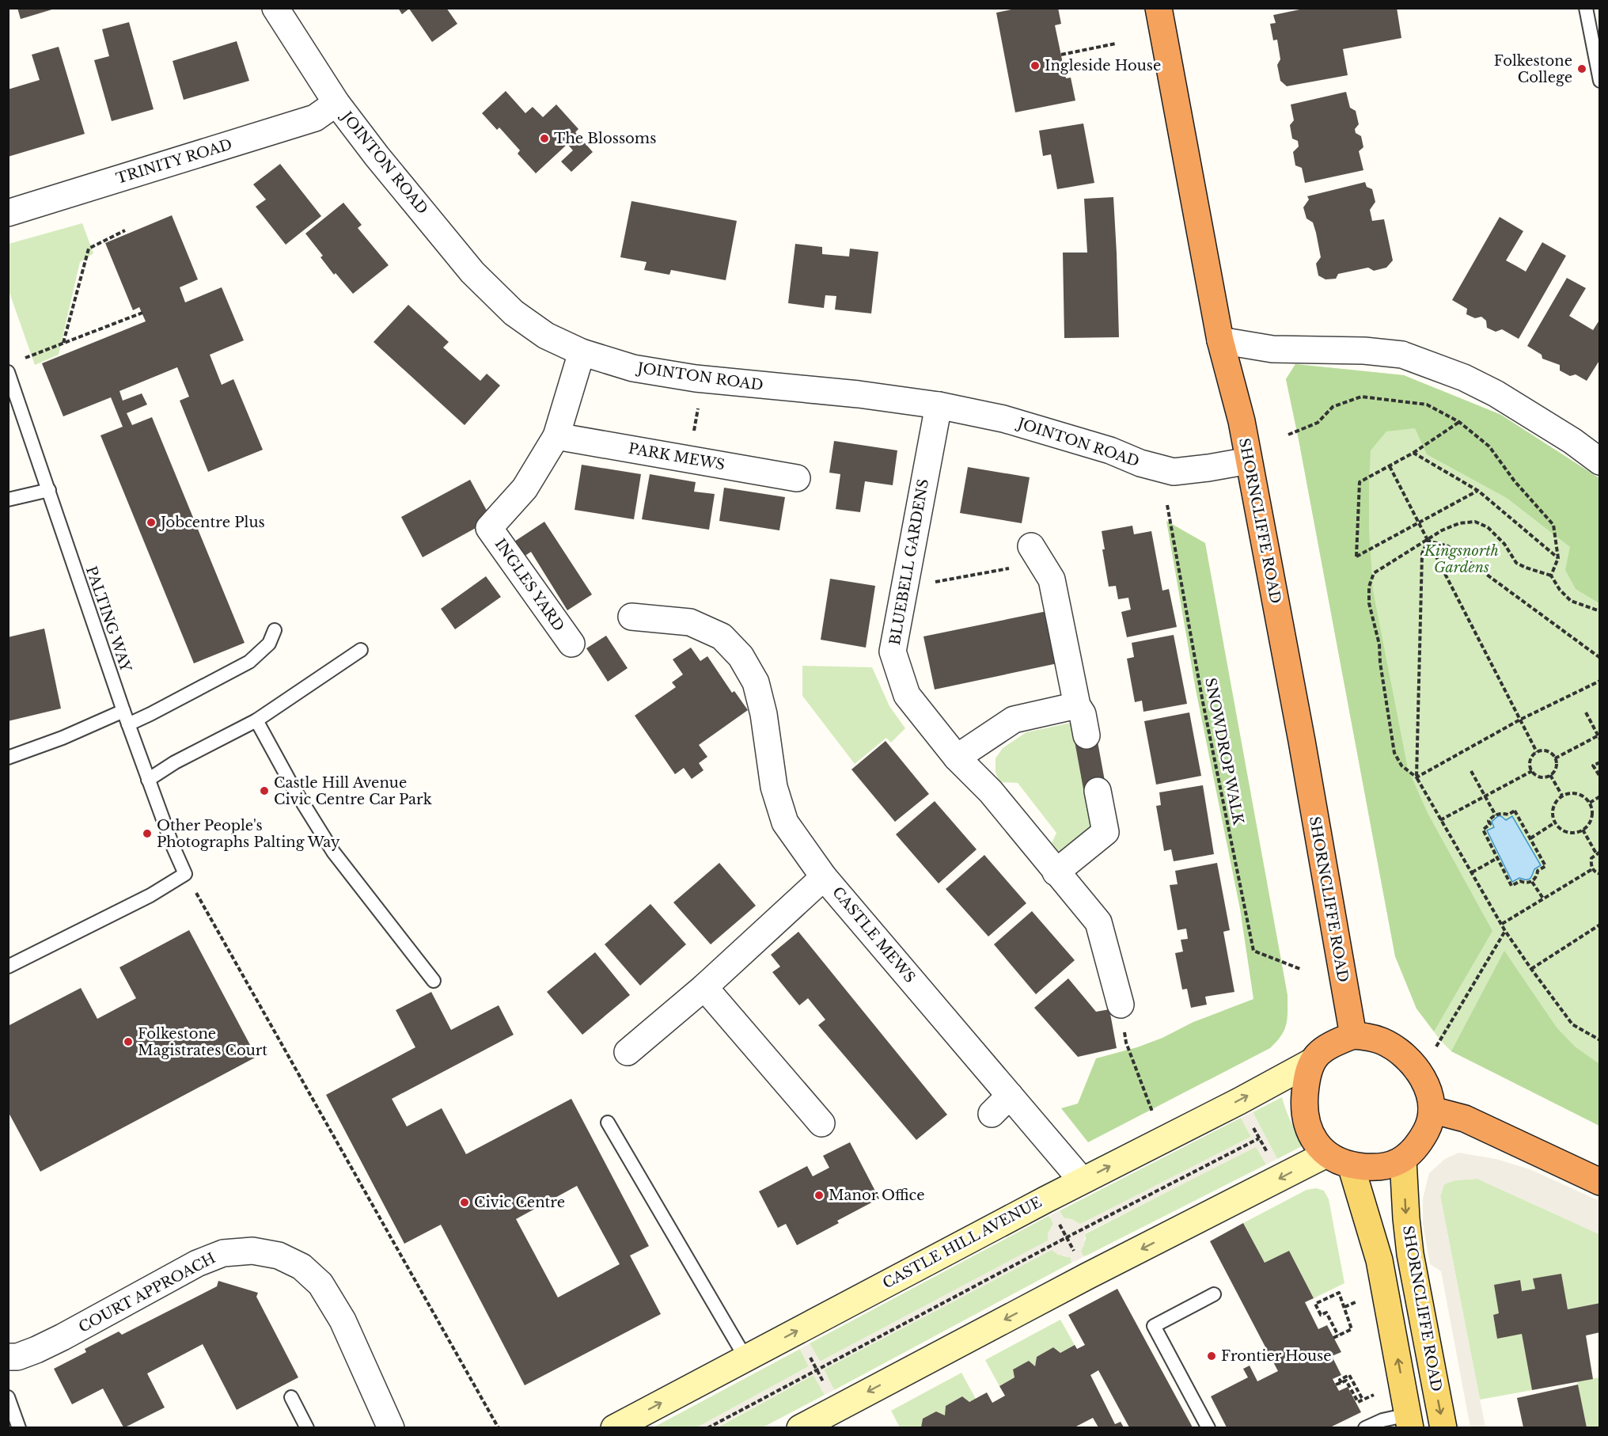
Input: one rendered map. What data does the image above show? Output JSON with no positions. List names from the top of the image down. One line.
{"streets":{"highway":["SHORNCLIFFE ROAD"],"street":["TRINITY ROAD","JOINTON ROAD","PARK MEWS","BLUEBELL GARDENS","INGLES YARD","CASTLE MEWS","CASTLE HILL AVENUE","COURT APPROACH"],"lane":["PALTING WAY"],"path":["SNOWDROP WALK"]},"crossings":[["TRINITY ROAD","JOINTON ROAD"],["JOINTON ROAD","SHORNCLIFFE ROAD"],["JOINTON ROAD","BLUEBELL GARDENS"],["JOINTON ROAD","INGLES YARD"],["PARK MEWS","INGLES YARD"],["SHORNCLIFFE ROAD","CASTLE HILL AVENUE"],["CASTLE MEWS","CASTLE HILL AVENUE"]],"parks":["Kingsnorth Gardens"],"places":["Ingleside House","Folkestone College","The Blossoms","Jobcentre Plus","Castle Hill Avenue Civic Centre Car Park","Other People's Photographs Palting Way","Folkestone Magistrates Court","Manor Office","Civic Centre","Frontier House"]}
